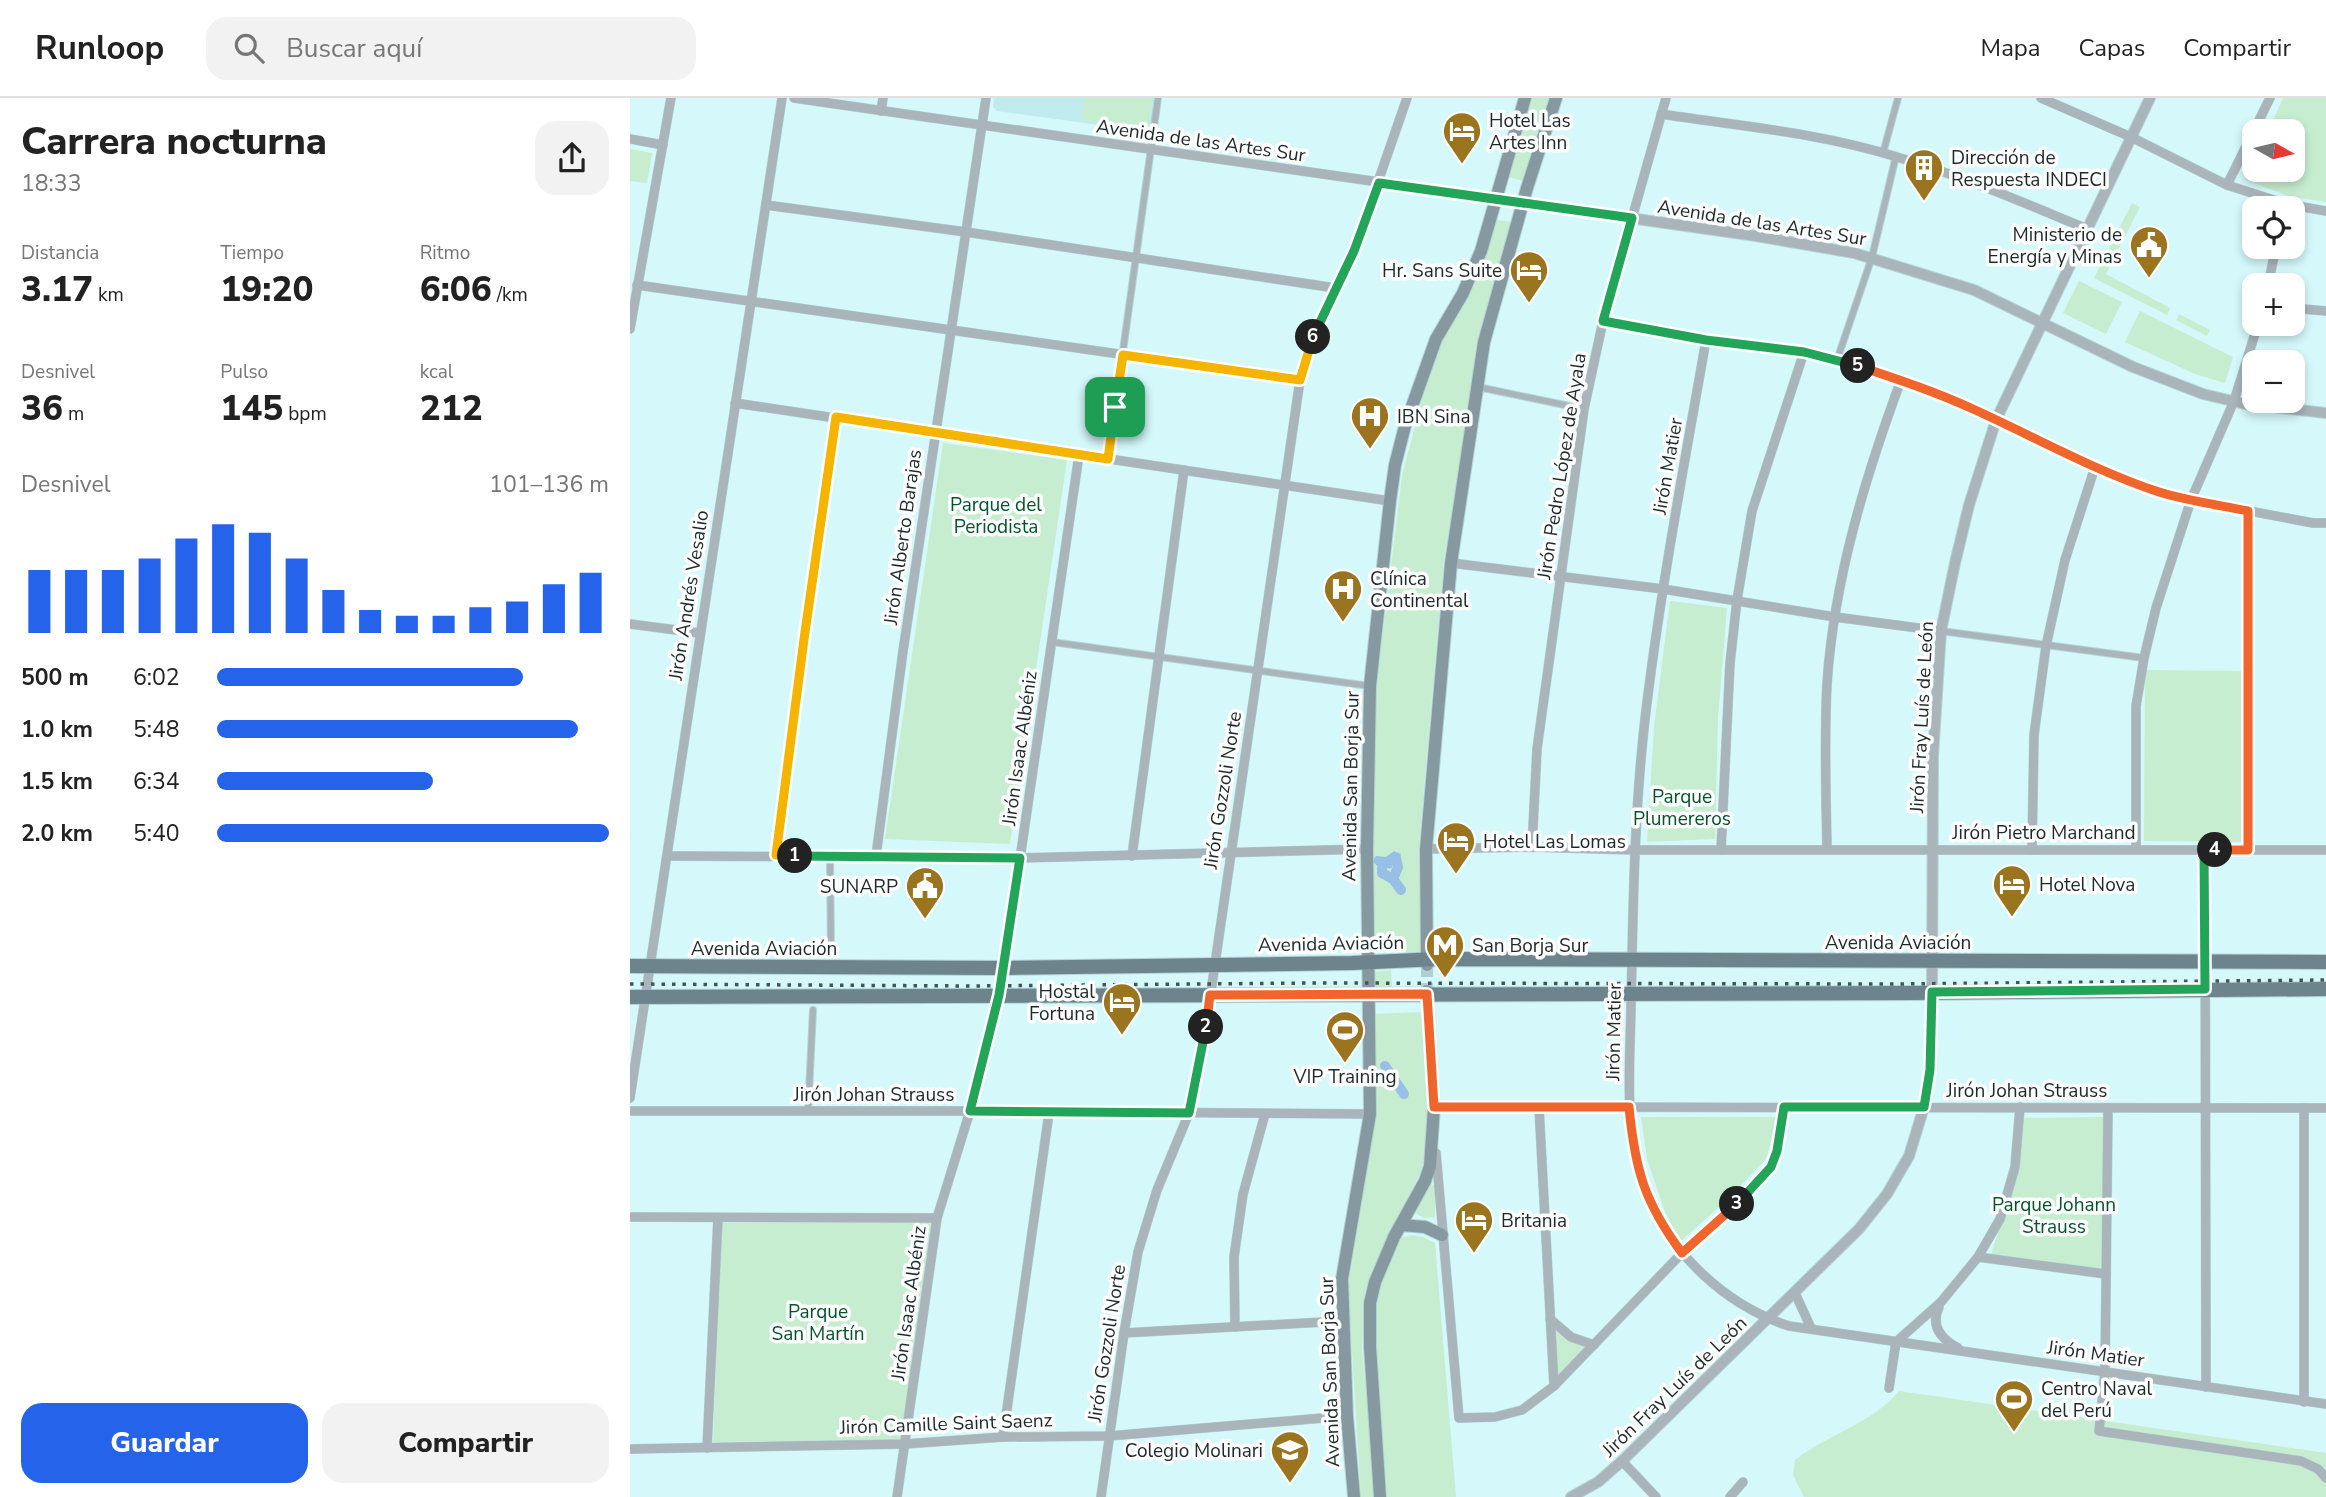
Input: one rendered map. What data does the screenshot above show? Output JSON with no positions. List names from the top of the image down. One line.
{"streets":{"main road":["Avenida San Borja Sur","Avenida Aviación"],"street":["Avenida de las Artes Sur","Jirón Pedro López de Ayala","Jirón Matier","Jirón Alberto Barajas","Jirón Andrés Vesalio","Jirón Fray Luís de León","Jirón Isaac Albéniz","Jirón Gozzoli Norte","Jirón Pietro Marchand","Jirón Johan Strauss","Jirón Camille Saint Saenz"]},"crossings":[["Avenida de las Artes Sur","Jirón Pedro López de Ayala"],["Avenida de las Artes Sur","Jirón Alberto Barajas"],["Avenida de las Artes Sur","Jirón Fray Luís de León"],["Avenida de las Artes Sur","Avenida San Borja Sur"],["Avenida de las Artes Sur","Jirón Gozzoli Norte"],["Jirón Pedro López de Ayala","Jirón Pietro Marchand"],["Jirón Matier","Jirón Fray Luís de León"],["Jirón Matier","Jirón Pietro Marchand"],["Jirón Matier","Avenida Aviación"],["Jirón Matier","Jirón Johan Strauss"],["Jirón Andrés Vesalio","Avenida Aviación"],["Jirón Fray Luís de León","Jirón Pietro Marchand"],["Jirón Fray Luís de León","Avenida Aviación"],["Jirón Fray Luís de León","Jirón Johan Strauss"],["Jirón Isaac Albéniz","Avenida Aviación"],["Jirón Isaac Albéniz","Jirón Johan Strauss"],["Jirón Isaac Albéniz","Jirón Camille Saint Saenz"],["Avenida San Borja Sur","Avenida Aviación"],["Avenida San Borja Sur","Jirón Johan Strauss"],["Avenida San Borja Sur","Jirón Camille Saint Saenz"],["Jirón Gozzoli Norte","Avenida Aviación"],["Jirón Gozzoli Norte","Jirón Johan Strauss"],["Jirón Gozzoli Norte","Jirón Camille Saint Saenz"]],"parks":["Parque del Periodista","Parque Plumereros","Parque Johann Strauss","Parque San Martín"],"places":{"hotel":["Hotel Las Artes Inn","Hr. Sans Suite","Hotel Las Lomas","Hotel Nova","Hostal Fortuna","Britania"],"building":["Dirección de Respuesta INDECI"],"public building":["Ministerio de Energía y Minas","SUNARP"],"hospital":["IBN Sina","Clínica Continental"],"metro station":["San Borja Sur"],"sports":["VIP Training","Centro Naval del Perú"],"school or university":["Colegio Molinari"]},"north":"right","page":{"header":"Runloop","search":"Buscar aquí","nav":["Mapa","Capas","Compartir"],"heading":["Carrera nocturna","18:33"],"map_buttons":["+","−"],"stats":[["Distancia","3.17 km"],["Tiempo","19:20"],["Ritmo","6:06 /km"],["Desnivel","36 m"],["Pulso","145 bpm"],["kcal","212"]],"pins":["6","5","4","1","2","3"],"chart":["Desnivel","101–136 m"],"list":[{"name":"500 m","note":"6:02"},{"name":"1.0 km","note":"5:48"},{"name":"1.5 km","note":"6:34"},{"name":"2.0 km","note":"5:40"}],"buttons":["Guardar","Compartir"]}}
